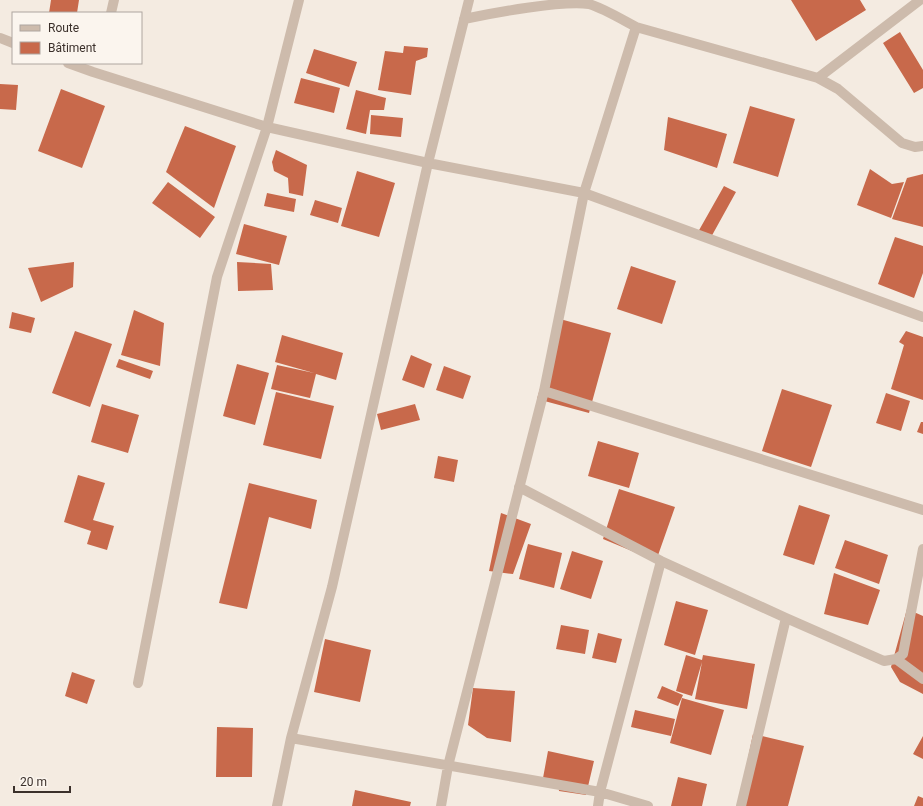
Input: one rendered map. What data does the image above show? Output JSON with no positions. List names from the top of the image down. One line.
{"legend":["Route","Bâtiment"],"scale_bar":"20 m"}
